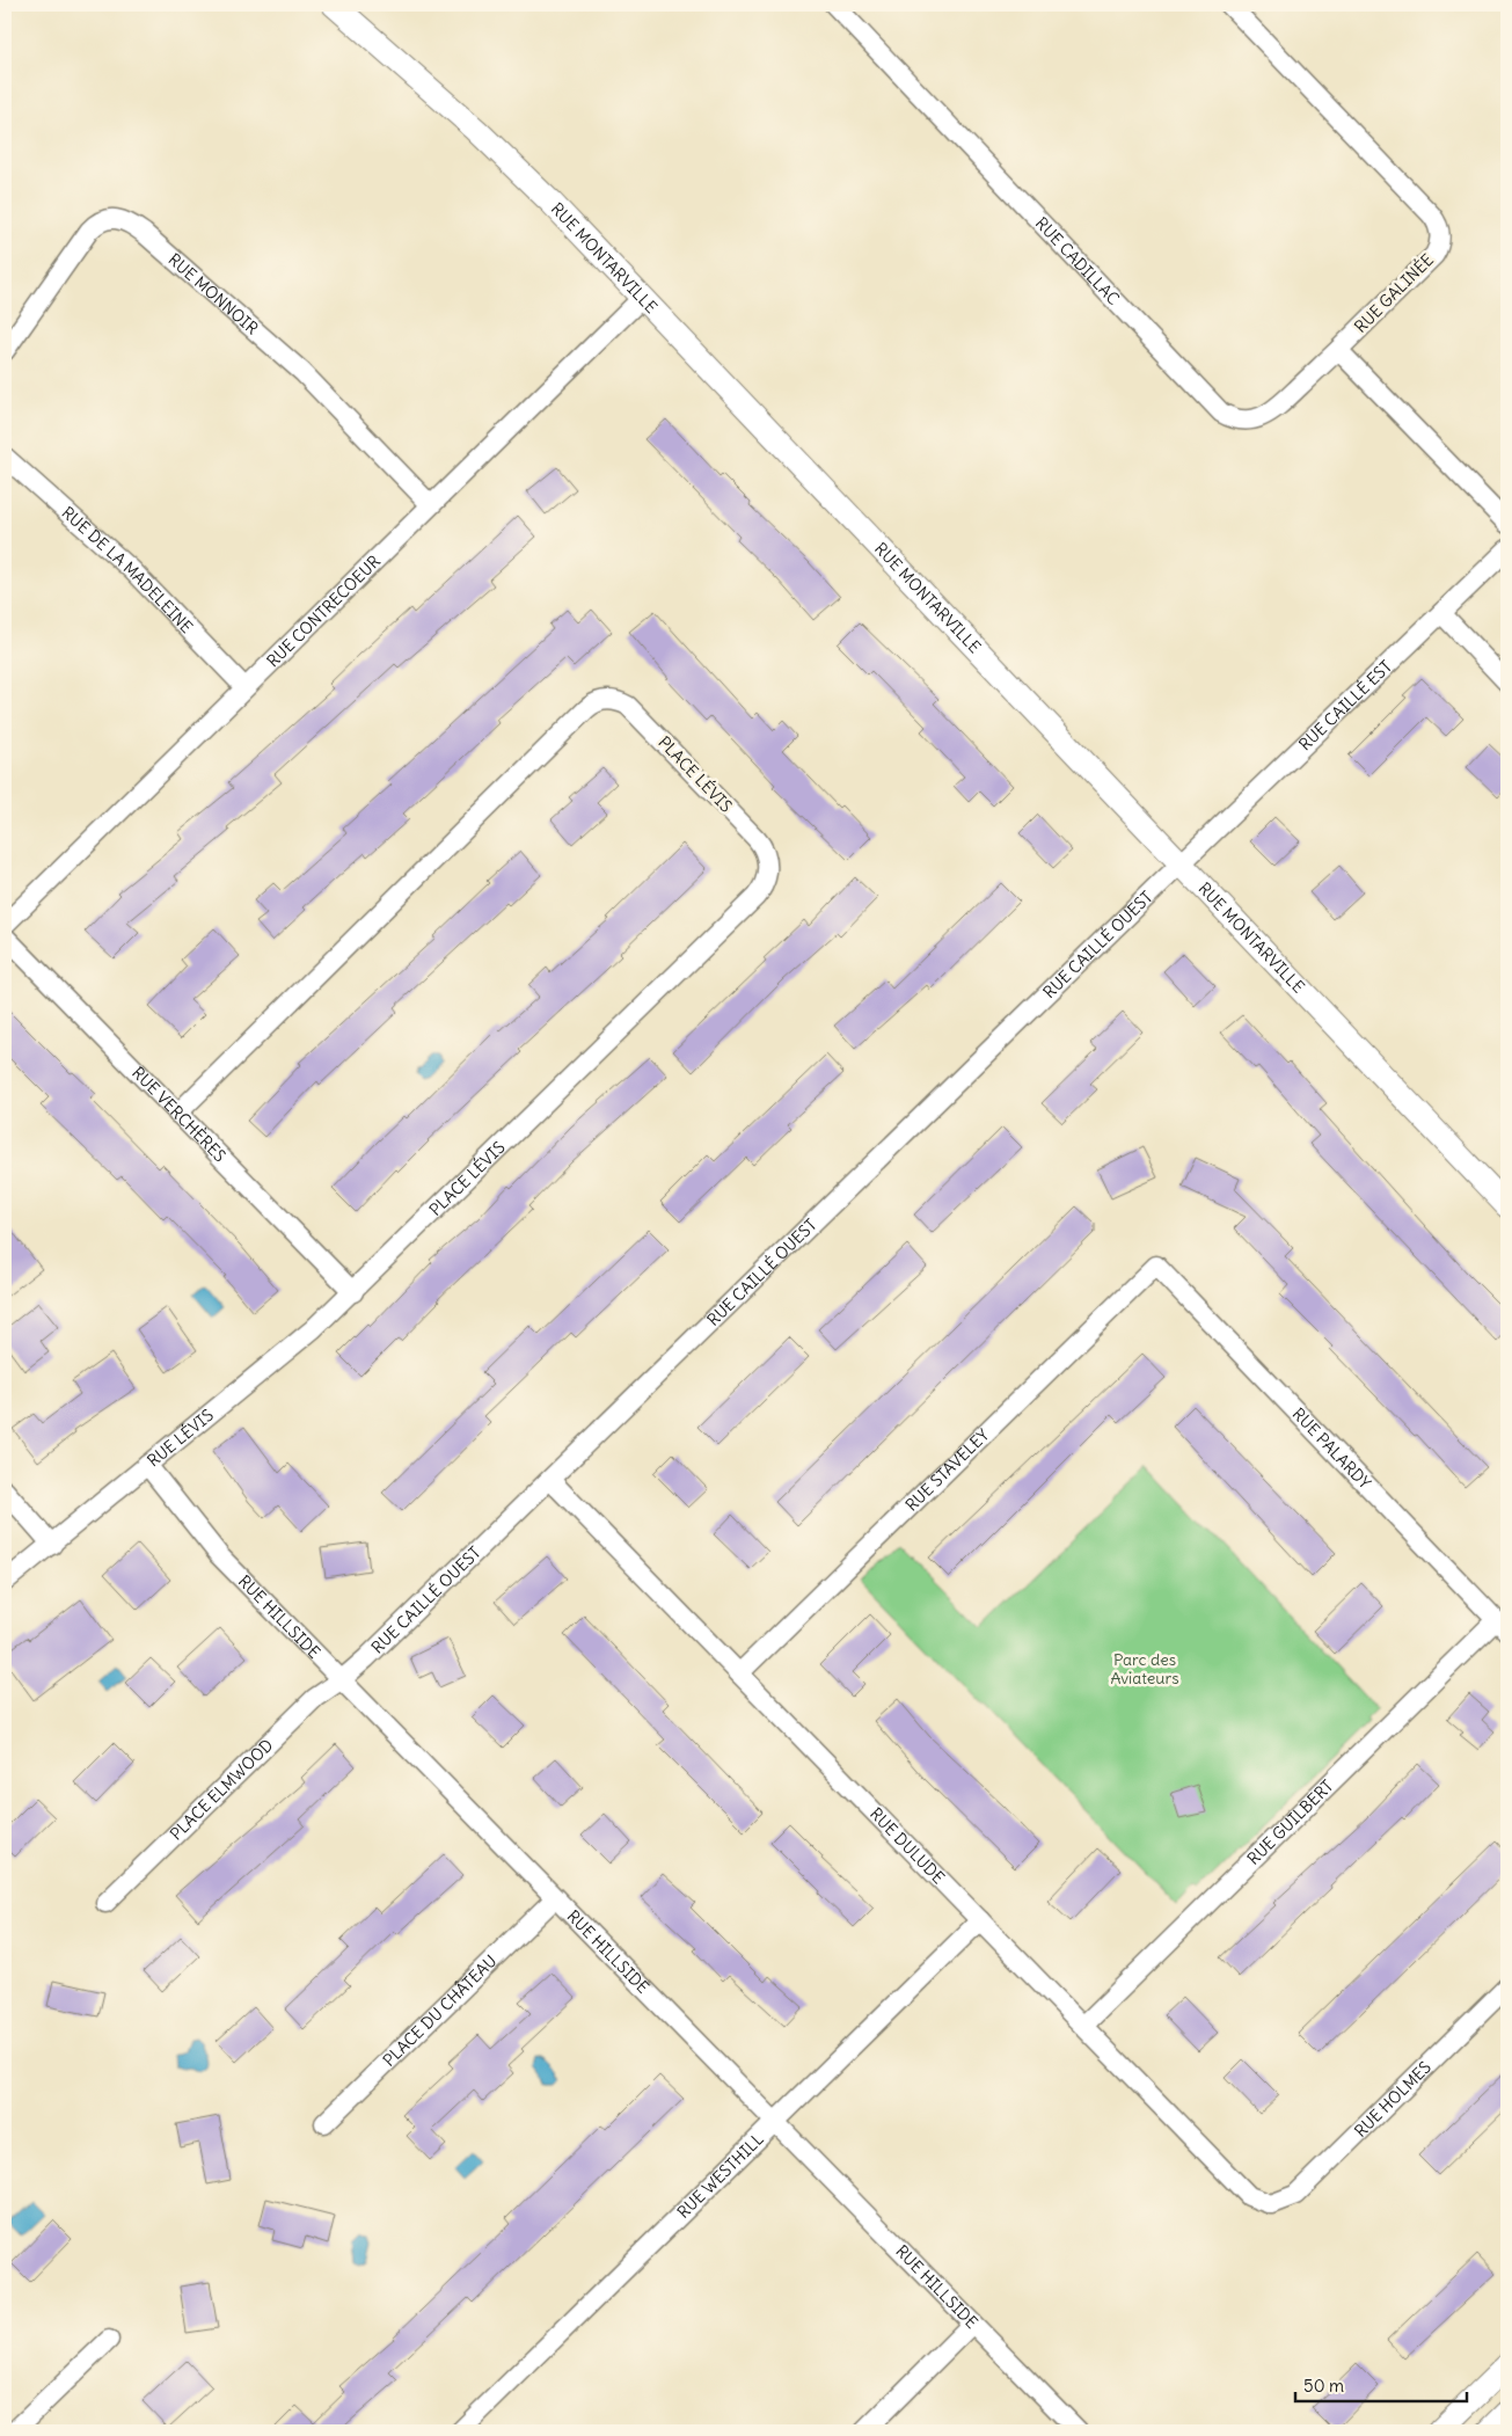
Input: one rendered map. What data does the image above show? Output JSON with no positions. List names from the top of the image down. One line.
{"streets":{"street":["RUE MONTARVILLE","RUE CADILLAC","RUE GALINÉE","RUE MONNOIR","RUE DE LA MADELEINE","RUE CONTRECOEUR","RUE CAILLÉ EST","PLACE LÉVIS","RUE CAILLÉ OUEST","RUE VERCHÈRES","RUE LÉVIS","RUE PALARDY","RUE STAVELEY","RUE HILLSIDE","PLACE ELMWOOD","RUE GUILBERT","RUE DULUDE","PLACE DU CHÂTEAU","RUE HOLMES","RUE WESTHILL"]},"crossings":[["RUE MONTARVILLE","RUE CONTRECOEUR"],["RUE MONTARVILLE","RUE CAILLÉ EST"],["RUE MONTARVILLE","RUE CAILLÉ OUEST"],["RUE CADILLAC","RUE GALINÉE"],["RUE MONNOIR","RUE CONTRECOEUR"],["RUE DE LA MADELEINE","RUE CONTRECOEUR"],["RUE CAILLÉ EST","RUE CAILLÉ OUEST"],["PLACE LÉVIS","RUE VERCHÈRES"],["PLACE LÉVIS","RUE LÉVIS"],["RUE CAILLÉ OUEST","RUE HILLSIDE"],["RUE CAILLÉ OUEST","PLACE ELMWOOD"],["RUE CAILLÉ OUEST","RUE DULUDE"],["RUE VERCHÈRES","RUE LÉVIS"],["RUE LÉVIS","RUE HILLSIDE"],["RUE PALARDY","RUE STAVELEY"],["RUE PALARDY","RUE GUILBERT"],["RUE STAVELEY","RUE DULUDE"],["RUE HILLSIDE","PLACE ELMWOOD"],["RUE HILLSIDE","PLACE DU CHÂTEAU"],["RUE HILLSIDE","RUE WESTHILL"],["RUE GUILBERT","RUE DULUDE"],["RUE DULUDE","RUE HOLMES"],["RUE DULUDE","RUE WESTHILL"]],"parks":["Parc des Aviateurs"],"scale_bar":"50 m"}
